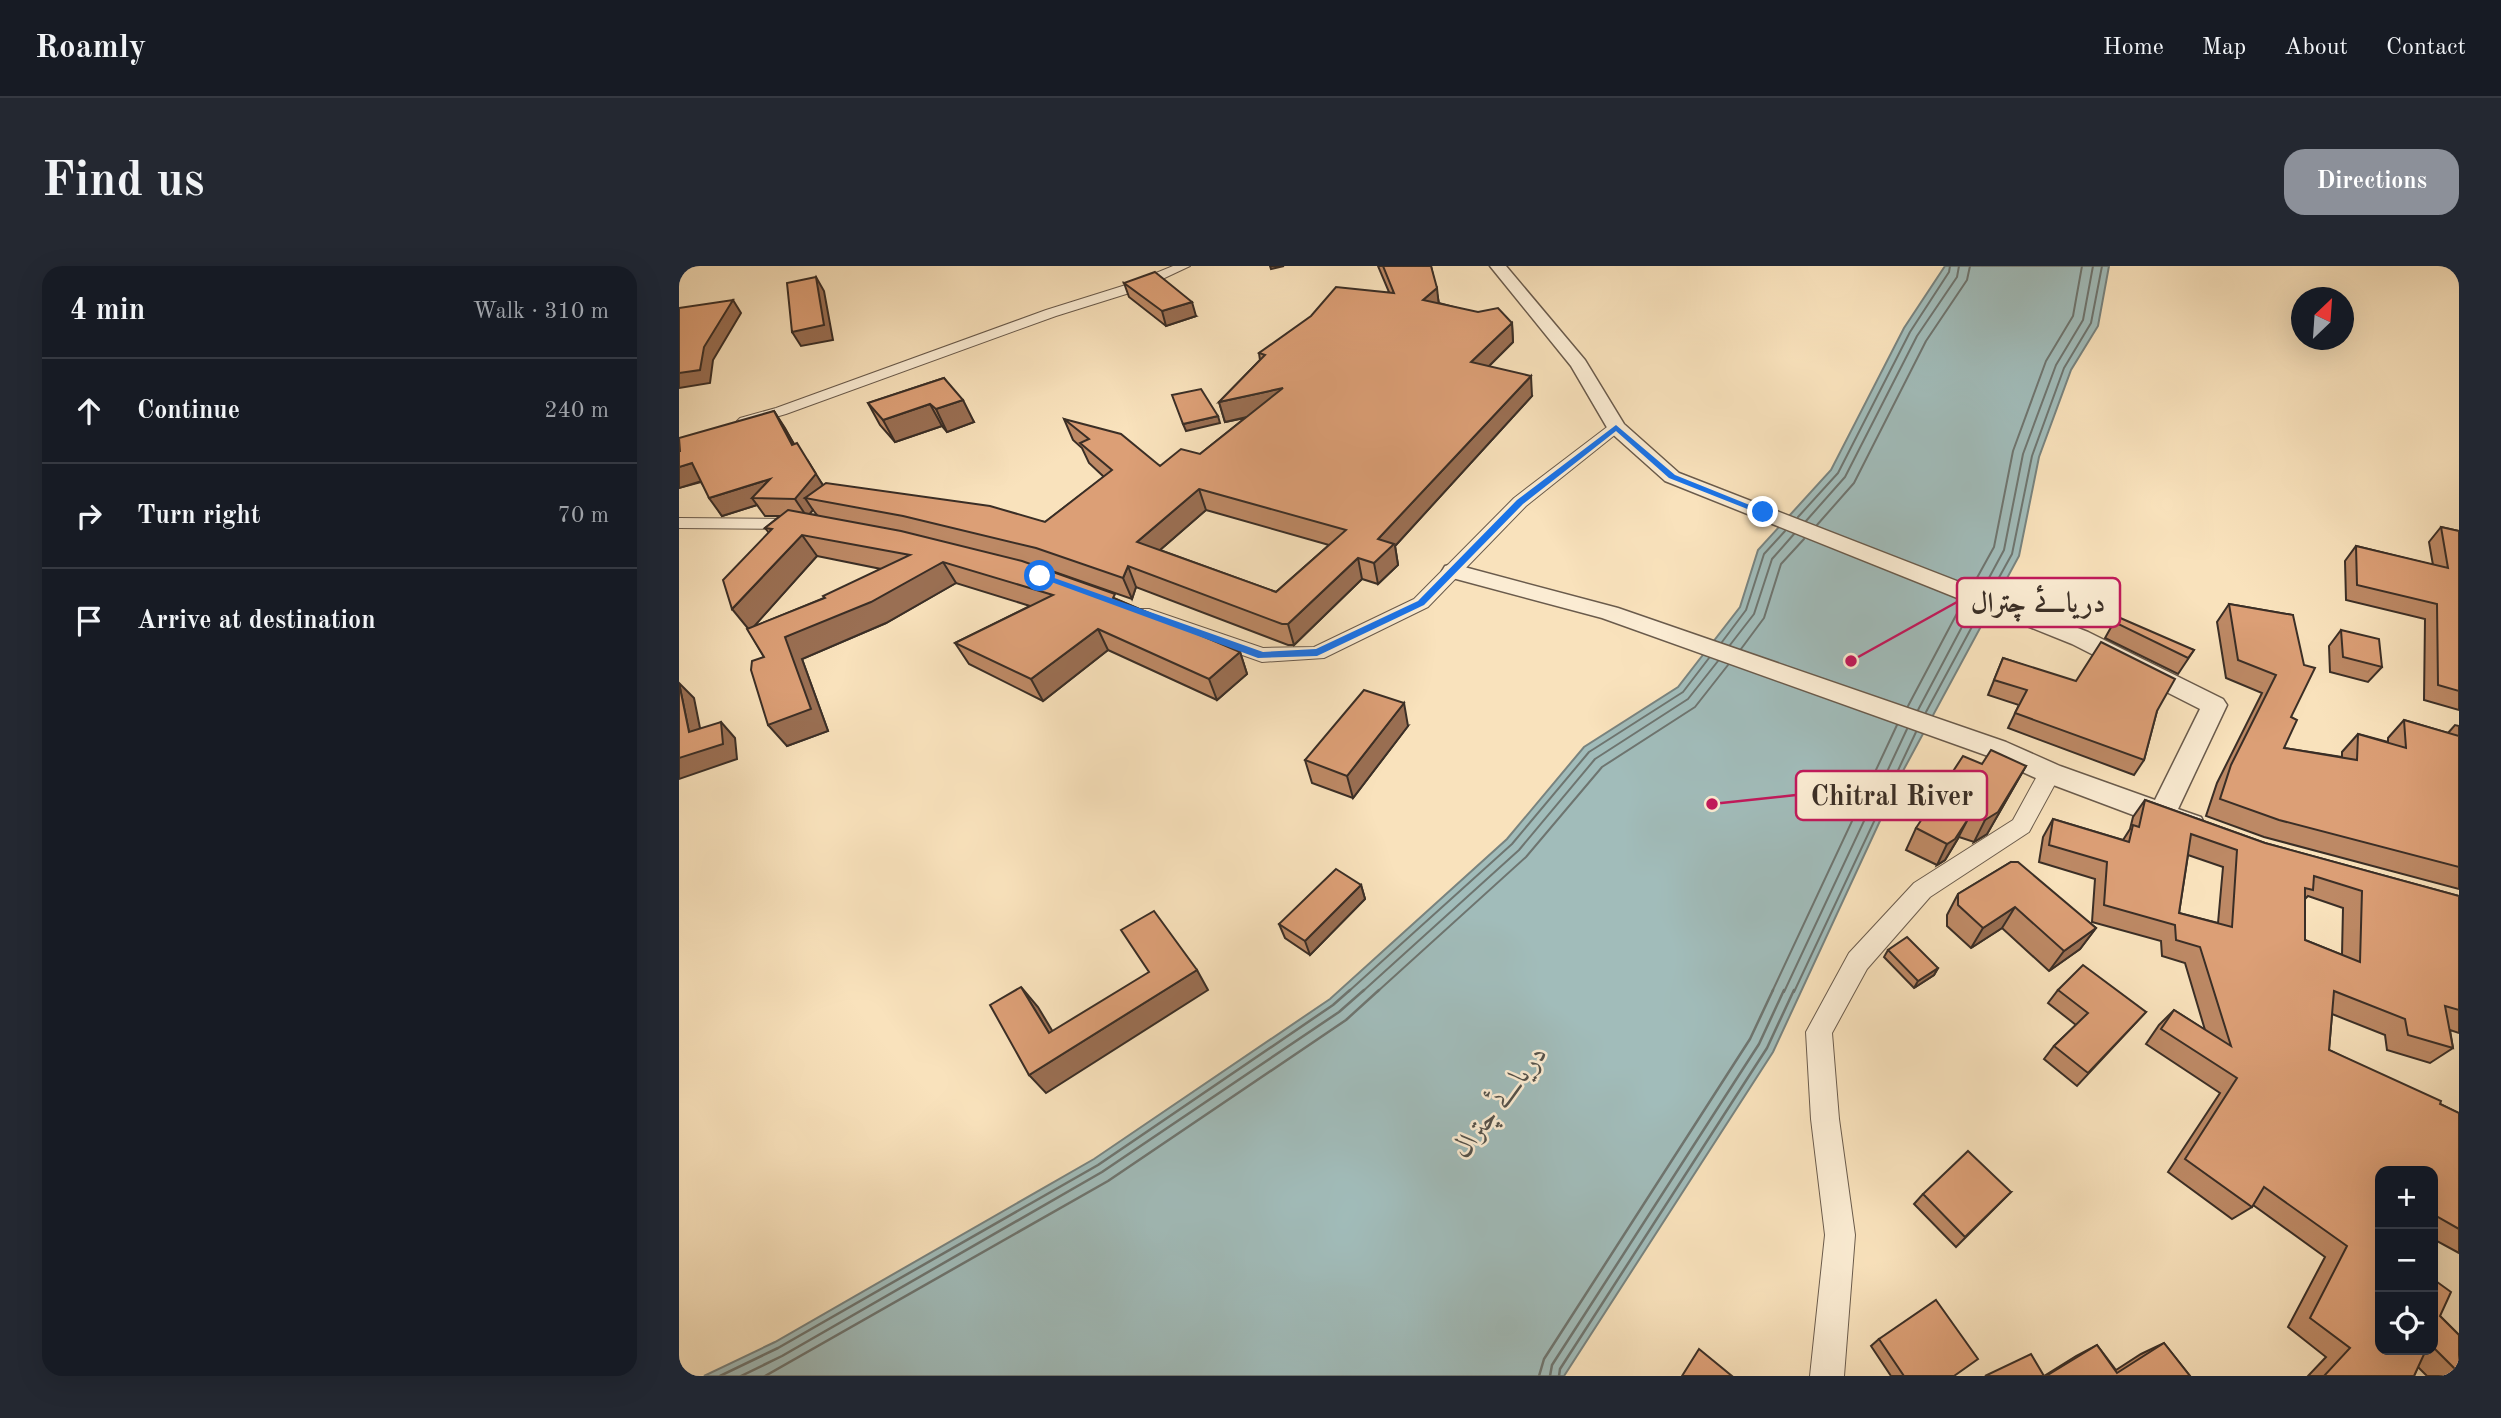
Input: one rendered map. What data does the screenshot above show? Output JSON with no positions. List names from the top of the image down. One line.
{"water":["دریائے چترال"],"places":["دریائے چترال","Chitral River"],"north":"top right","page":{"header":"Roamly","nav":["Home","Map","About","Contact"],"buttons":"Directions","title":"Find us","heading":["4 min","Walk · 310 m"],"list":[["Continue","240 m"],["Turn right","70 m"],"Arrive at destination"],"map_buttons":["+","−"]}}
